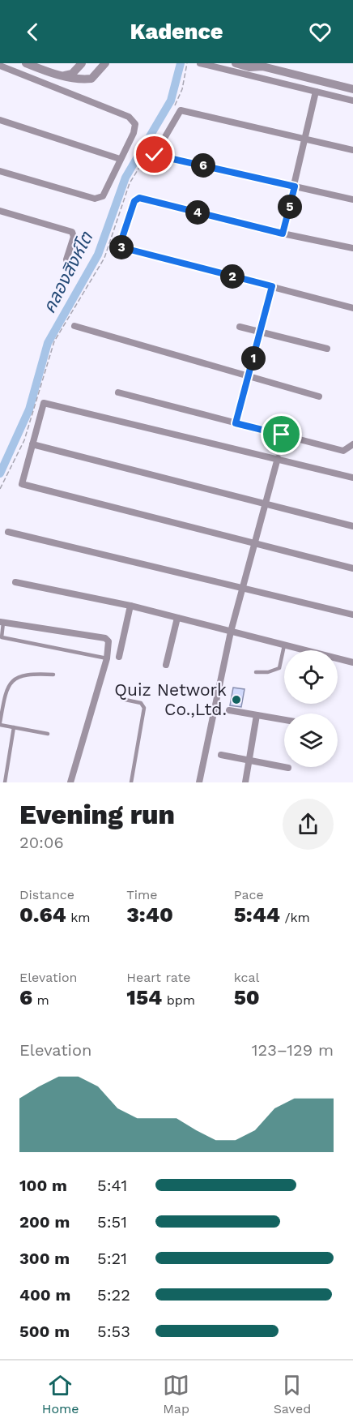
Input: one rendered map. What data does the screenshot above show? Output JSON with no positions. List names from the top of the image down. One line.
{"water":["คลองสิงห์โต"],"places":["Quiz Network Co.,Ltd."],"page":{"header":"Kadence","pins":["6","5","4","3","2","1"],"heading":["Evening run","20:06"],"stats":[["Distance","0.64 km"],["Time","3:40"],["Pace","5:44 /km"],["Elevation","6 m"],["Heart rate","154 bpm"],["kcal","50"]],"chart":["Elevation","123–129 m"],"list":[{"name":"100 m","note":"5:41"},{"name":"200 m","note":"5:51"},{"name":"300 m","note":"5:21"},{"name":"400 m","note":"5:22"},{"name":"500 m","note":"5:53"}],"tabs":["Home","Map","Saved"]}}
